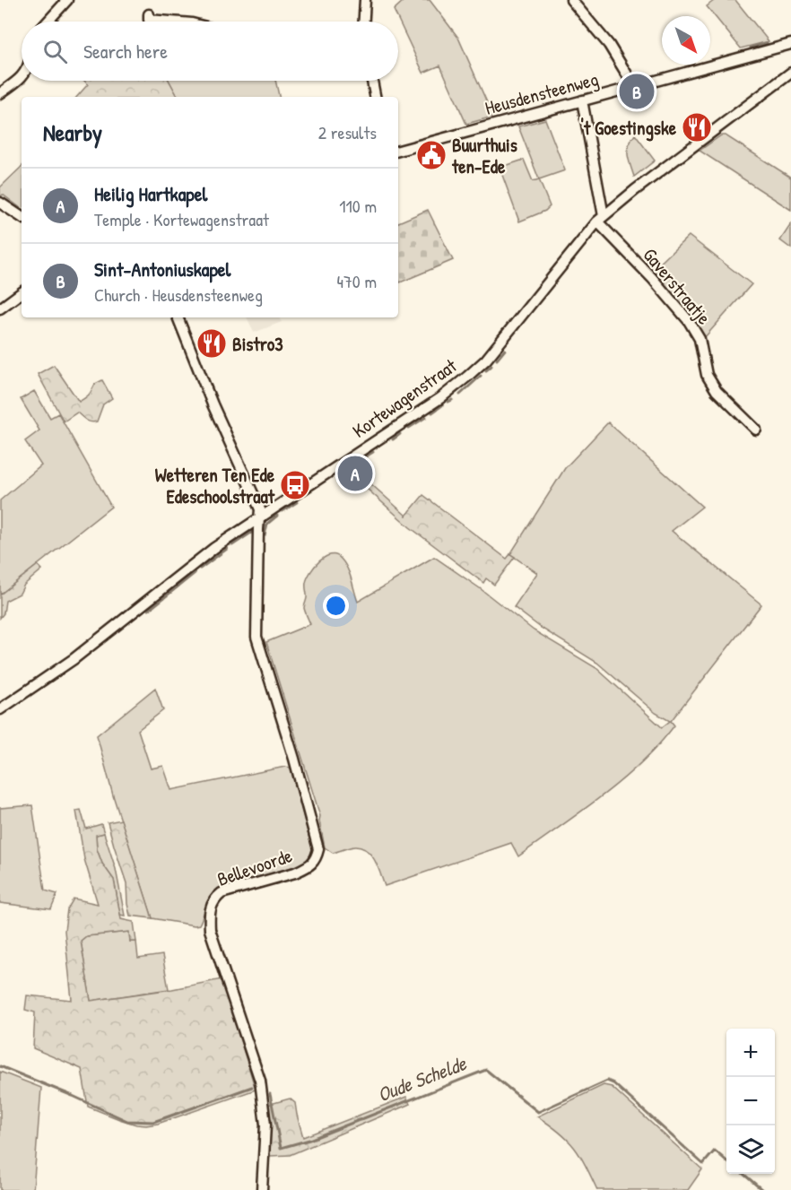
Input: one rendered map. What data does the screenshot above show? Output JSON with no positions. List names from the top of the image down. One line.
{"streets":{"street":["Heusdensteenweg","Gaverstraatje","Kortewagenstraat","Bellevoorde"]},"crossings":[["Gaverstraatje","Kortewagenstraat"],["Kortewagenstraat","Bellevoorde"]],"water":["Oude Schelde"],"places":{"restaurant":["'t Goestingske","Bistro3"],"public building":["Buurthuis ten-Ede"],"bus stop":["Wetteren Ten Ede Edeschoolstraat"]},"north":"bottom right","page":{"search":"Search here","pins":["B","A"],"heading":["Nearby","2 results"],"list":[{"mark":"A","name":"Heilig Hartkapel","note":"Temple · Kortewagenstraat","value":"110 m"},{"mark":"B","name":"Sint-Antoniuskapel","note":"Church · Heusdensteenweg","value":"470 m"}],"map_buttons":["+","−"]}}
